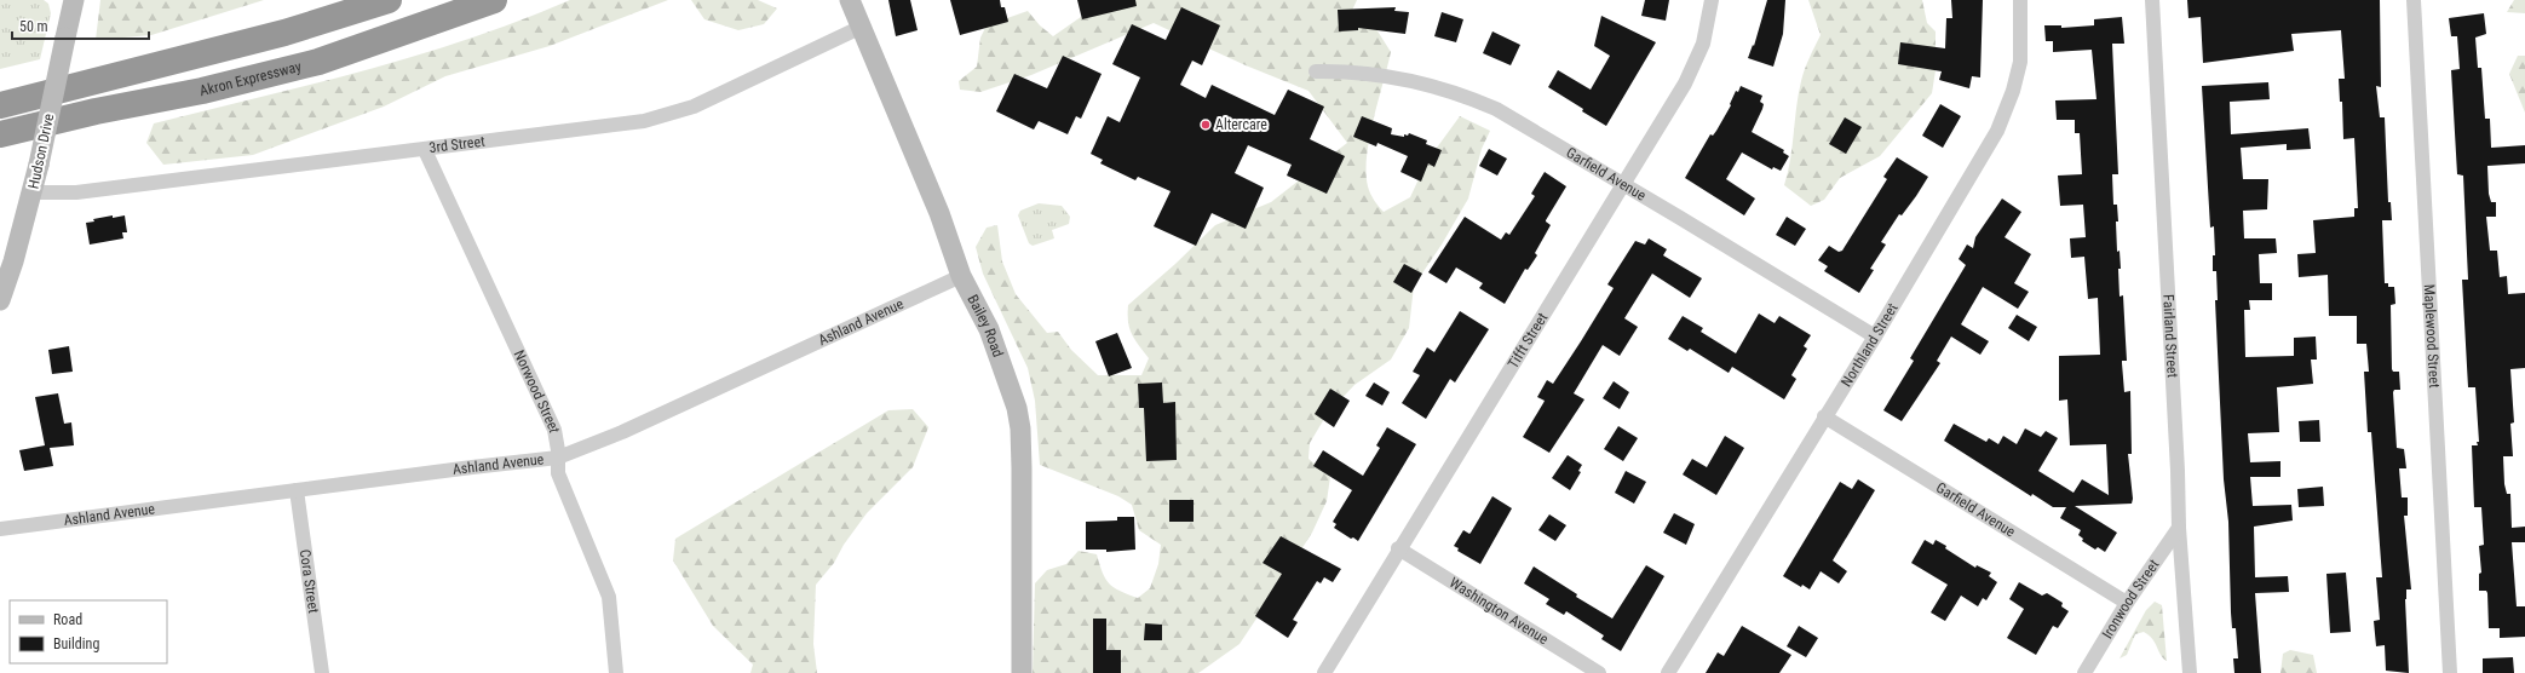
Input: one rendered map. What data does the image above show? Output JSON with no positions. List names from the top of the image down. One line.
{"streets":{"highway":["Akron Expressway"],"street":["3rd Street","Hudson Drive","Garfield Avenue","Ashland Avenue","Bailey Road","Fairland Street","Maplewood Street","Tifft Street","Northland Street","Norwood Street","Cora Street","Ironwood Street","Washington Avenue"]},"crossings":[["3rd Street","Hudson Drive"],["3rd Street","Bailey Road"],["3rd Street","Norwood Street"],["Garfield Avenue","Tifft Street"],["Garfield Avenue","Northland Street"],["Garfield Avenue","Ironwood Street"],["Ashland Avenue","Bailey Road"],["Ashland Avenue","Norwood Street"],["Ashland Avenue","Cora Street"],["Fairland Street","Ironwood Street"],["Tifft Street","Washington Avenue"]],"places":["Altercare"],"legend":["Road","Building"],"scale_bar":"50 m"}
